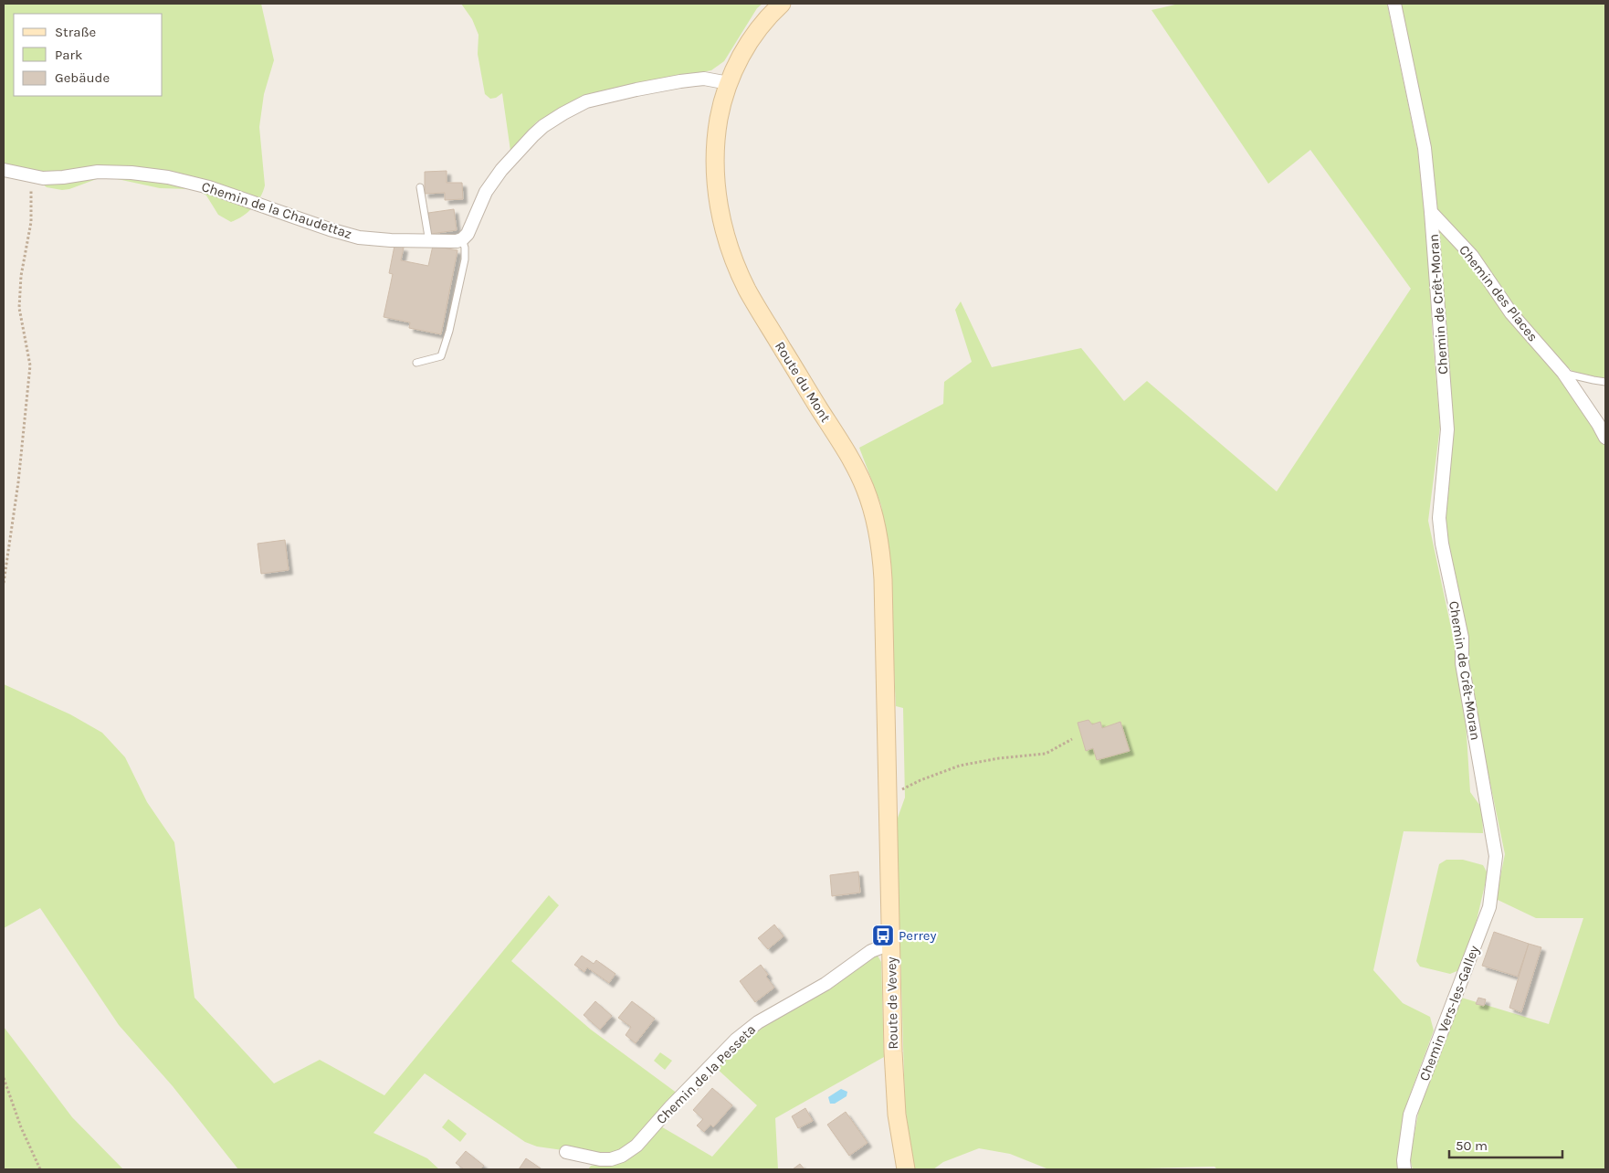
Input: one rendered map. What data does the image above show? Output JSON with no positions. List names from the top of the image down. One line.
{"streets":{"main road":["Route du Mont","Route de Vevey"],"street":["Chemin de la Chaudettaz","Chemin des Places","Chemin de Crêt-Moran","Chemin Vers-les-Galley","Chemin de la Pesseta"]},"crossings":[["Chemin des Places","Chemin de Crêt-Moran"],["Chemin de Crêt-Moran","Chemin Vers-les-Galley"],["Route du Mont","Route de Vevey"],["Route de Vevey","Chemin de la Pesseta"]],"places":{"bus stop":["Perrey"]},"legend":["Straße","Park","Gebäude"],"scale_bar":"50 m"}
